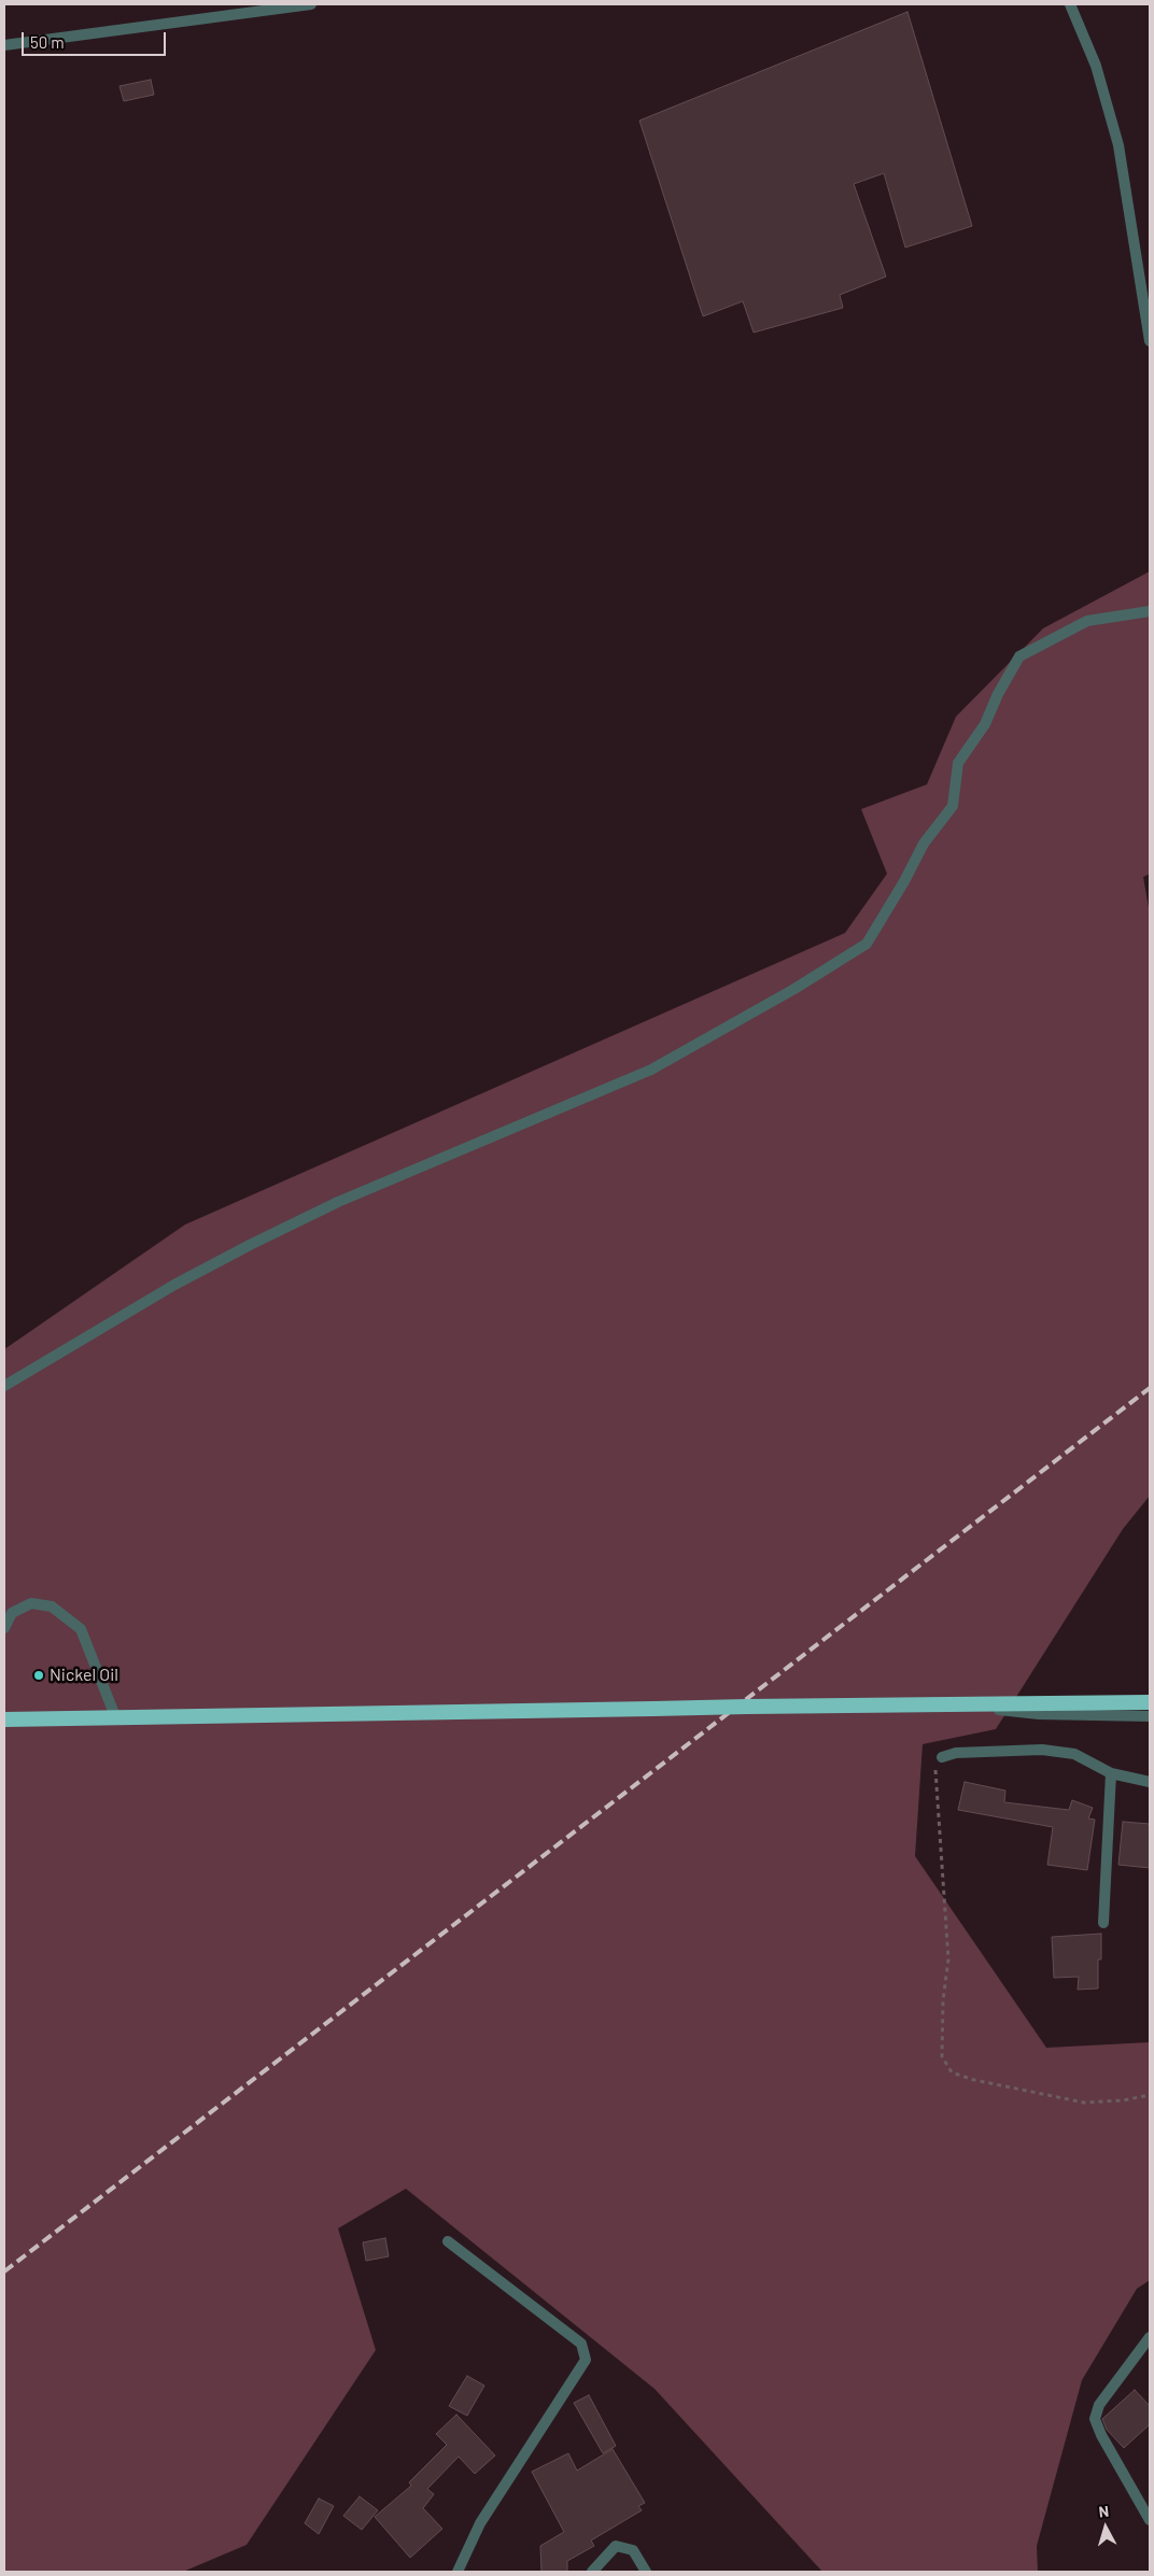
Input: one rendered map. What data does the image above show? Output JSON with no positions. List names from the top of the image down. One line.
{"places":["Nickel Oil"],"scale_bar":"50 m","north":"top"}
